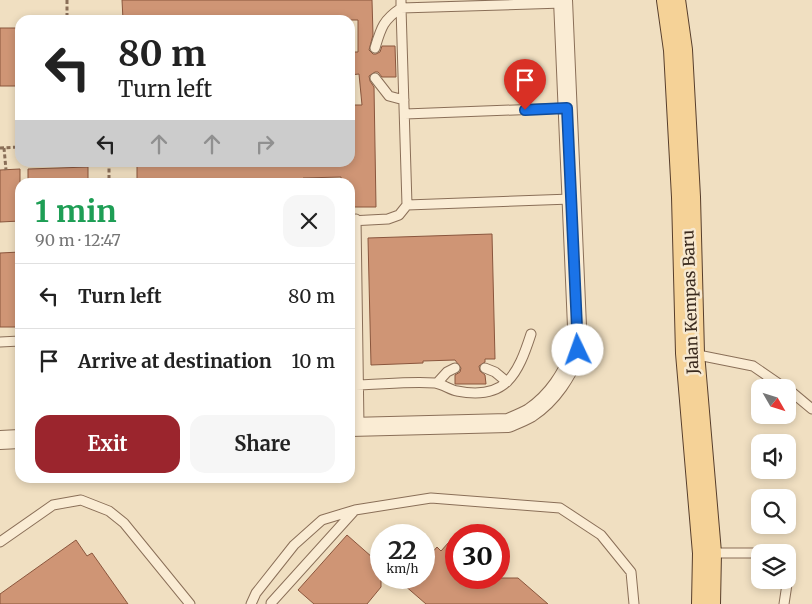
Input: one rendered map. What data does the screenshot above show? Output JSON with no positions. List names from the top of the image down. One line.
{"streets":{"main road":["Jalan Kempas Baru"]},"north":"bottom right","page":{"turn":["80 m","Turn left"],"heading":["1 min","90 m · 12:47"],"list":[{"name":"Turn left","value":"80 m"},{"name":"Arrive at destination","value":"10 m"}],"buttons":["Exit","Share"],"speed":"22 km/h","limit":"30"}}
